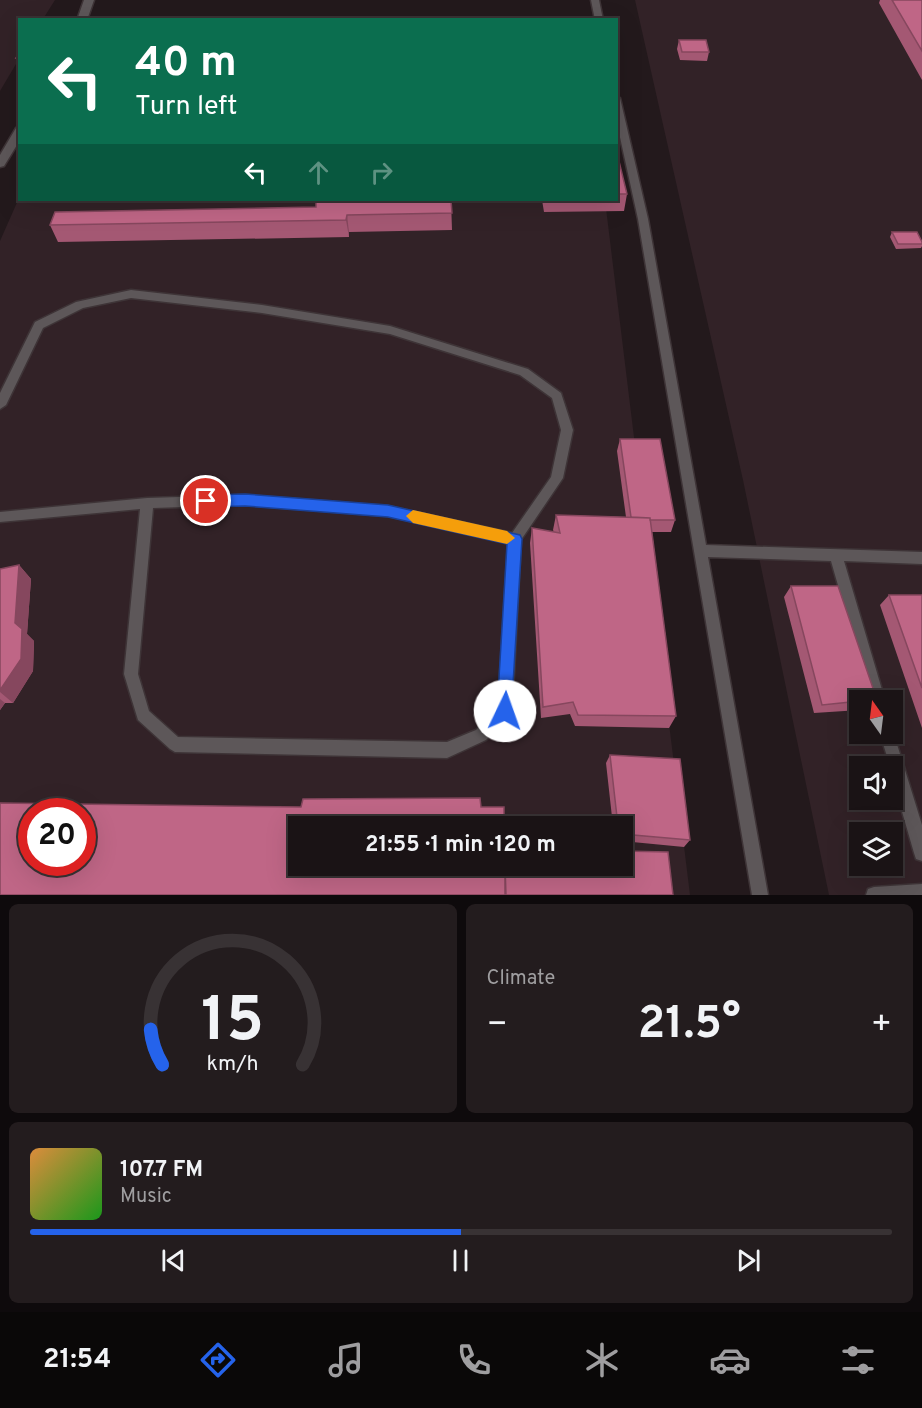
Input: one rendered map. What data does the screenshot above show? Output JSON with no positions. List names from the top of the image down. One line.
{"north":"top","page":{"turn":["40 m","Turn left"],"limit":"20","trip":"21:55 · 1 min · 120 m","tile":"Climate","heat":["−","21.5°","+"],"song":["107.7 FM","Music"],"tabs":"21:54","gauge":["15","km/h"]}}
